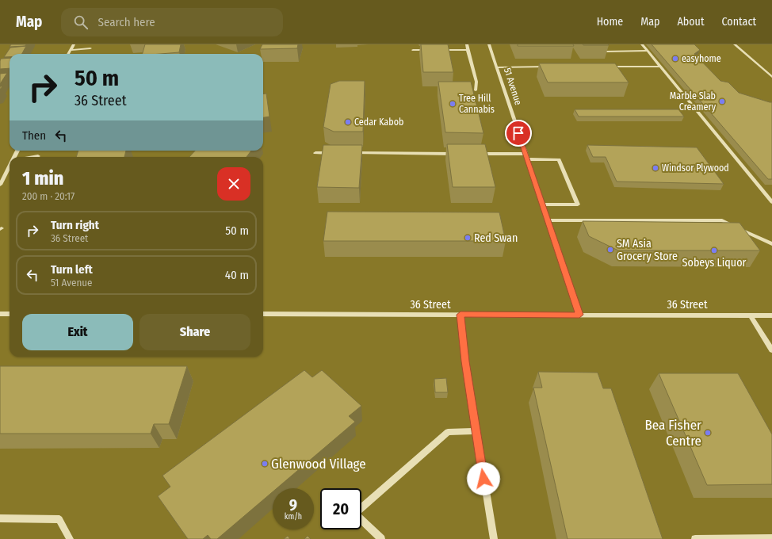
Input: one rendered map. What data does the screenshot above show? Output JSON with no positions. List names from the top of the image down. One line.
{"streets":{"street":["51 Avenue","36 Street"]},"crossings":[["51 Avenue","36 Street"]],"places":["easyhome","Marble Slab Creamery","Tree Hill Cannabis","Cedar Kabob","Windsor Plywood","Red Swan","SM Asia Grocery Store","Sobeys Liquor","Bea Fisher Centre","Glenwood Village"],"page":{"header":"Map","search":"Search here","nav":["Home","Map","About","Contact"],"turn":["50 m","36 Street"],"then":"Then","heading":["1 min","200 m · 20:17"],"list":[{"name":"Turn right","note":"36 Street","value":"50 m"},{"name":"Turn left","note":"51 Avenue","value":"40 m"}],"buttons":["Exit","Share"],"speed":"9 km/h","limit":"20"}}
